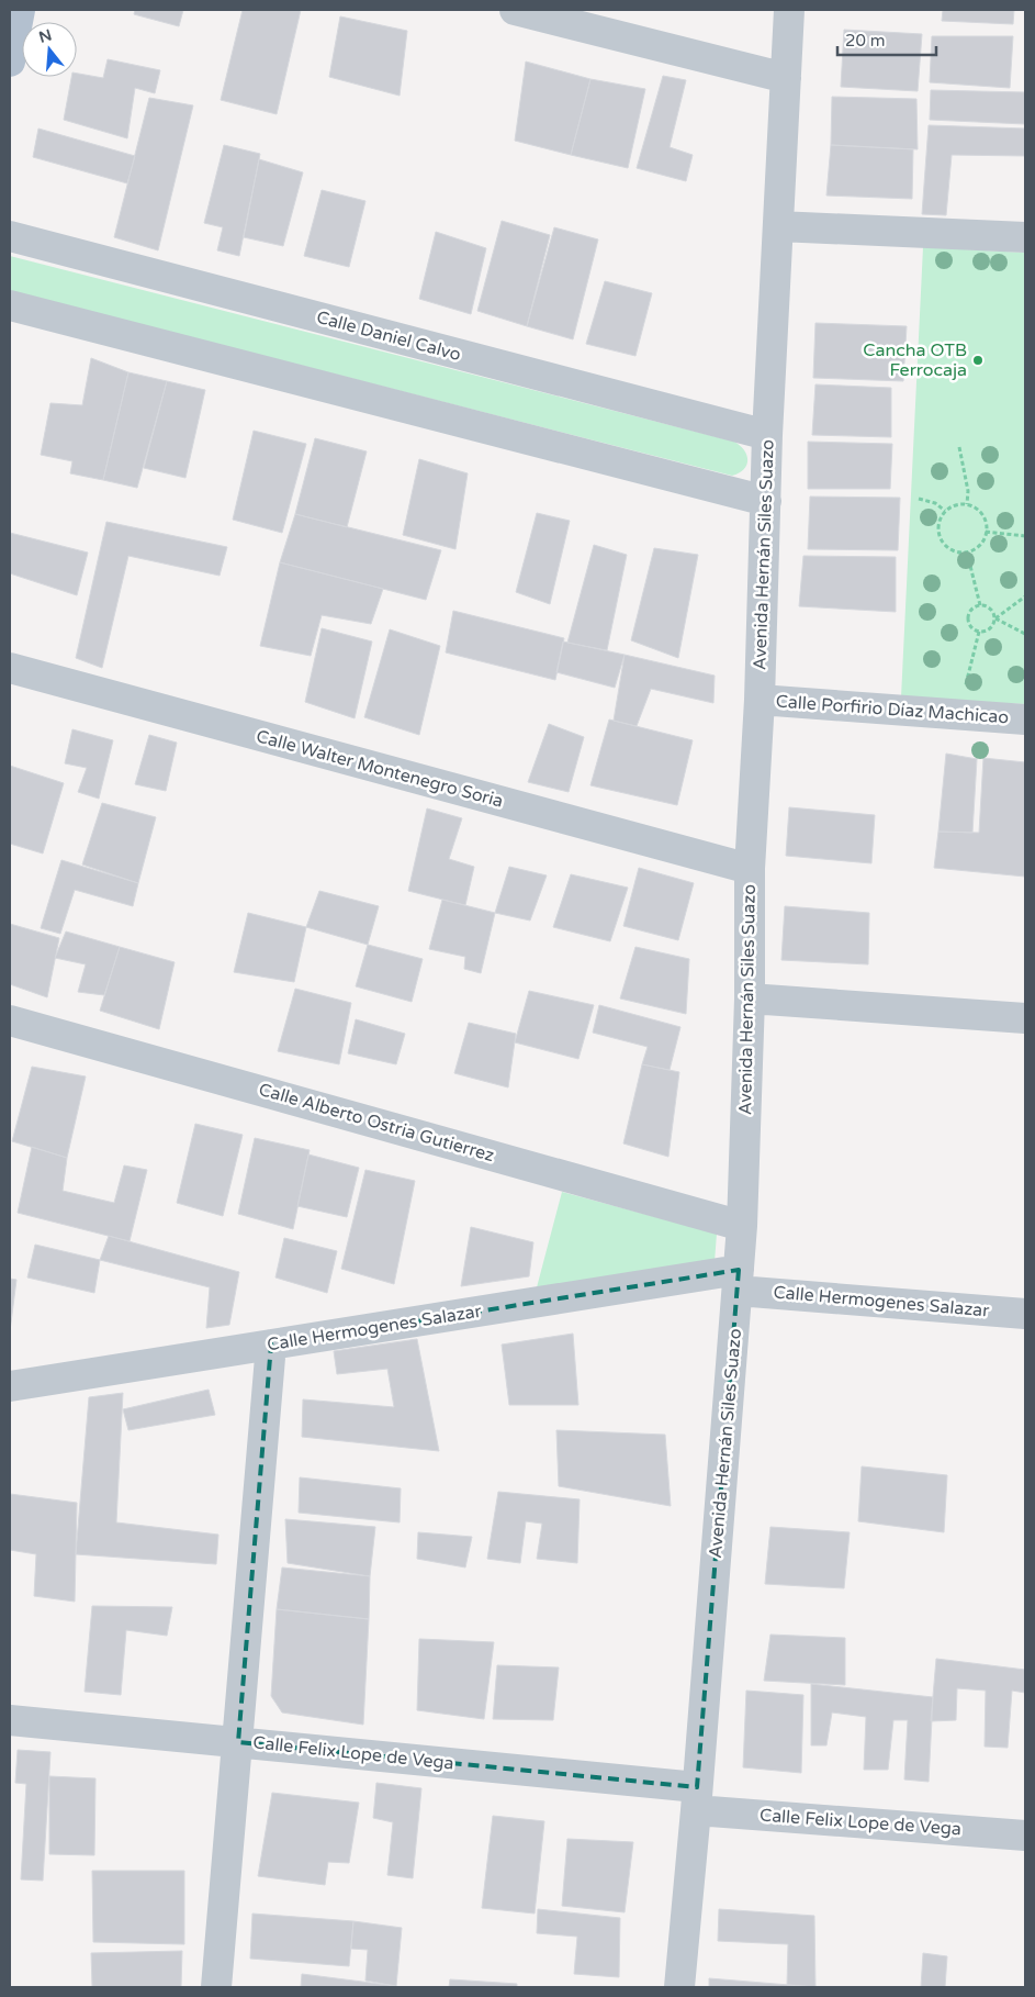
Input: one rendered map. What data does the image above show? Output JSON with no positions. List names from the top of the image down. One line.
{"streets":{"street":["Calle Daniel Calvo","Avenida Hernán Siles Suazo","Calle Porfirio Díaz Machicao","Calle Walter Montenegro Soria","Calle Alberto Ostria Gutierrez","Calle Hermogenes Salazar","Calle Felix Lope de Vega"]},"crossings":[["Calle Daniel Calvo","Avenida Hernán Siles Suazo"],["Avenida Hernán Siles Suazo","Calle Porfirio Díaz Machicao"],["Avenida Hernán Siles Suazo","Calle Walter Montenegro Soria"],["Avenida Hernán Siles Suazo","Calle Alberto Ostria Gutierrez"],["Avenida Hernán Siles Suazo","Calle Hermogenes Salazar"],["Avenida Hernán Siles Suazo","Calle Felix Lope de Vega"]],"places":["Cancha OTB Ferrocaja"],"scale_bar":"20 m","north":"top"}
